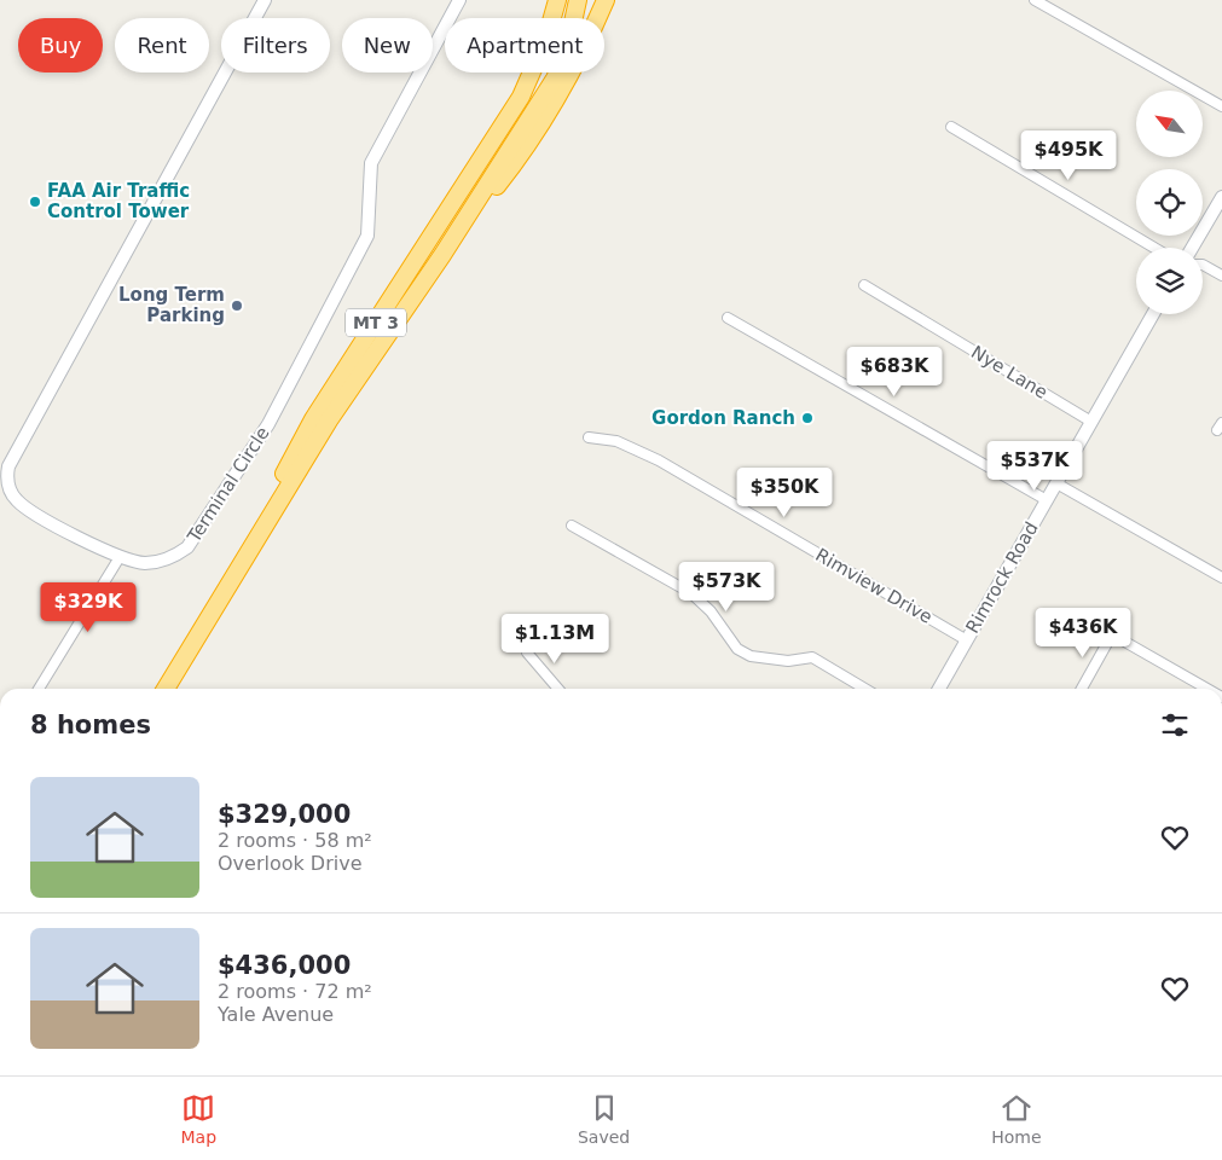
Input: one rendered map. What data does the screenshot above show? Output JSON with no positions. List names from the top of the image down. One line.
{"streets":{"highway":["MT 3"],"street":["Nye Lane","Terminal Circle","Rimrock Road","Rimview Drive"]},"crossings":[["Nye Lane","Rimrock Road"],["Rimrock Road","Rimview Drive"]],"places":["FAA Air Traffic Control Tower","Long Term Parking","Gordon Ranch"],"north":"top left","page":{"chip":["Buy","Rent","Filters","New","Apartment"],"price":["$495K","$683K","$537K","$350K","$573K","$329K","$436K","$1.13M"],"heading":"8 homes","list":[{"name":"$329,000","note":"2 rooms · 58 m² · Overlook Drive"},{"name":"$436,000","note":"2 rooms · 72 m² · Yale Avenue"}],"tabs":["Map","Saved","Home"]}}
